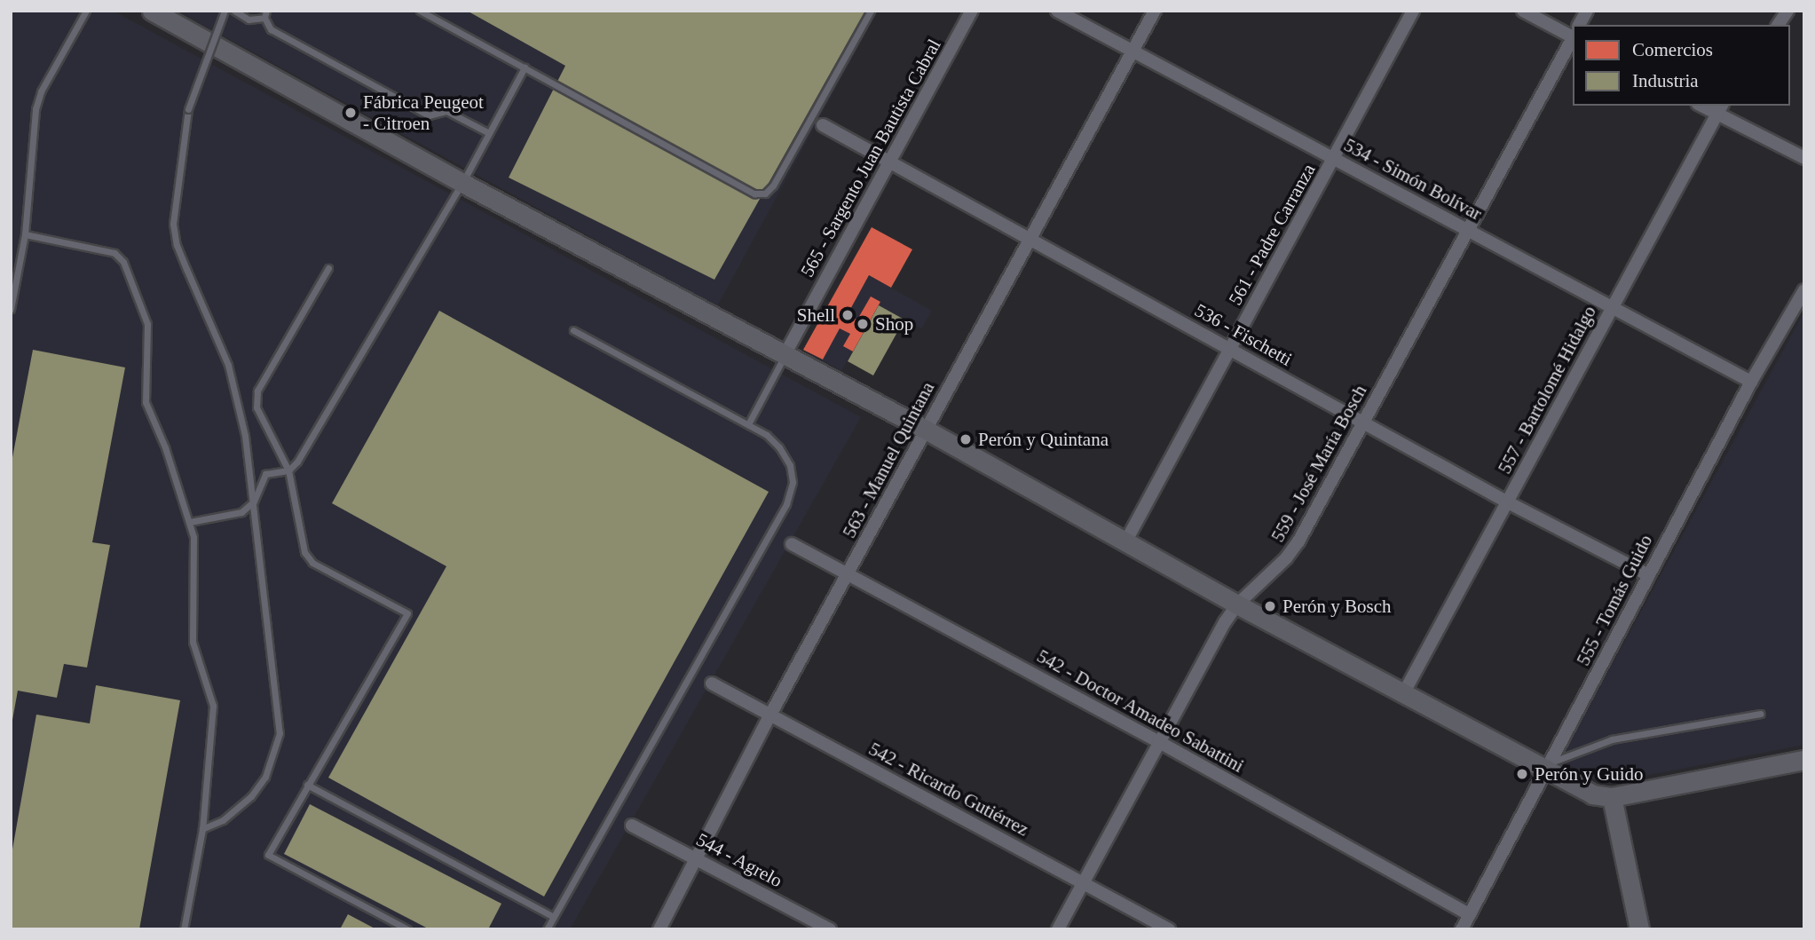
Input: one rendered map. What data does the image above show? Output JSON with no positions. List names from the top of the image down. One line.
{"streets":{"street":["565 - Sargento Juan Bautista Cabral","534 - Simón Bolívar","561 - Padre Carranza","536 - Fischetti","557 - Bartolomé Hidalgo","563 - Manuel Quintana","559 - José María Bosch","555 - Tomás Guido","542 - Doctor Amadeo Sabattini","542 - Ricardo Gutiérrez","544 - Agrelo"]},"crossings":[["565 - Sargento Juan Bautista Cabral","536 - Fischetti"],["534 - Simón Bolívar","561 - Padre Carranza"],["534 - Simón Bolívar","557 - Bartolomé Hidalgo"],["534 - Simón Bolívar","563 - Manuel Quintana"],["534 - Simón Bolívar","559 - José María Bosch"],["534 - Simón Bolívar","555 - Tomás Guido"],["561 - Padre Carranza","536 - Fischetti"],["536 - Fischetti","557 - Bartolomé Hidalgo"],["536 - Fischetti","563 - Manuel Quintana"],["536 - Fischetti","559 - José María Bosch"],["536 - Fischetti","555 - Tomás Guido"],["563 - Manuel Quintana","542 - Doctor Amadeo Sabattini"],["563 - Manuel Quintana","542 - Ricardo Gutiérrez"],["563 - Manuel Quintana","544 - Agrelo"],["559 - José María Bosch","542 - Doctor Amadeo Sabattini"],["559 - José María Bosch","542 - Ricardo Gutiérrez"],["555 - Tomás Guido","542 - Doctor Amadeo Sabattini"]],"places":["Fábrica Peugeot - Citroen","Shell","Shop","Perón y Quintana","Perón y Bosch","Perón y Guido"],"legend":["Comercios","Industria"]}
